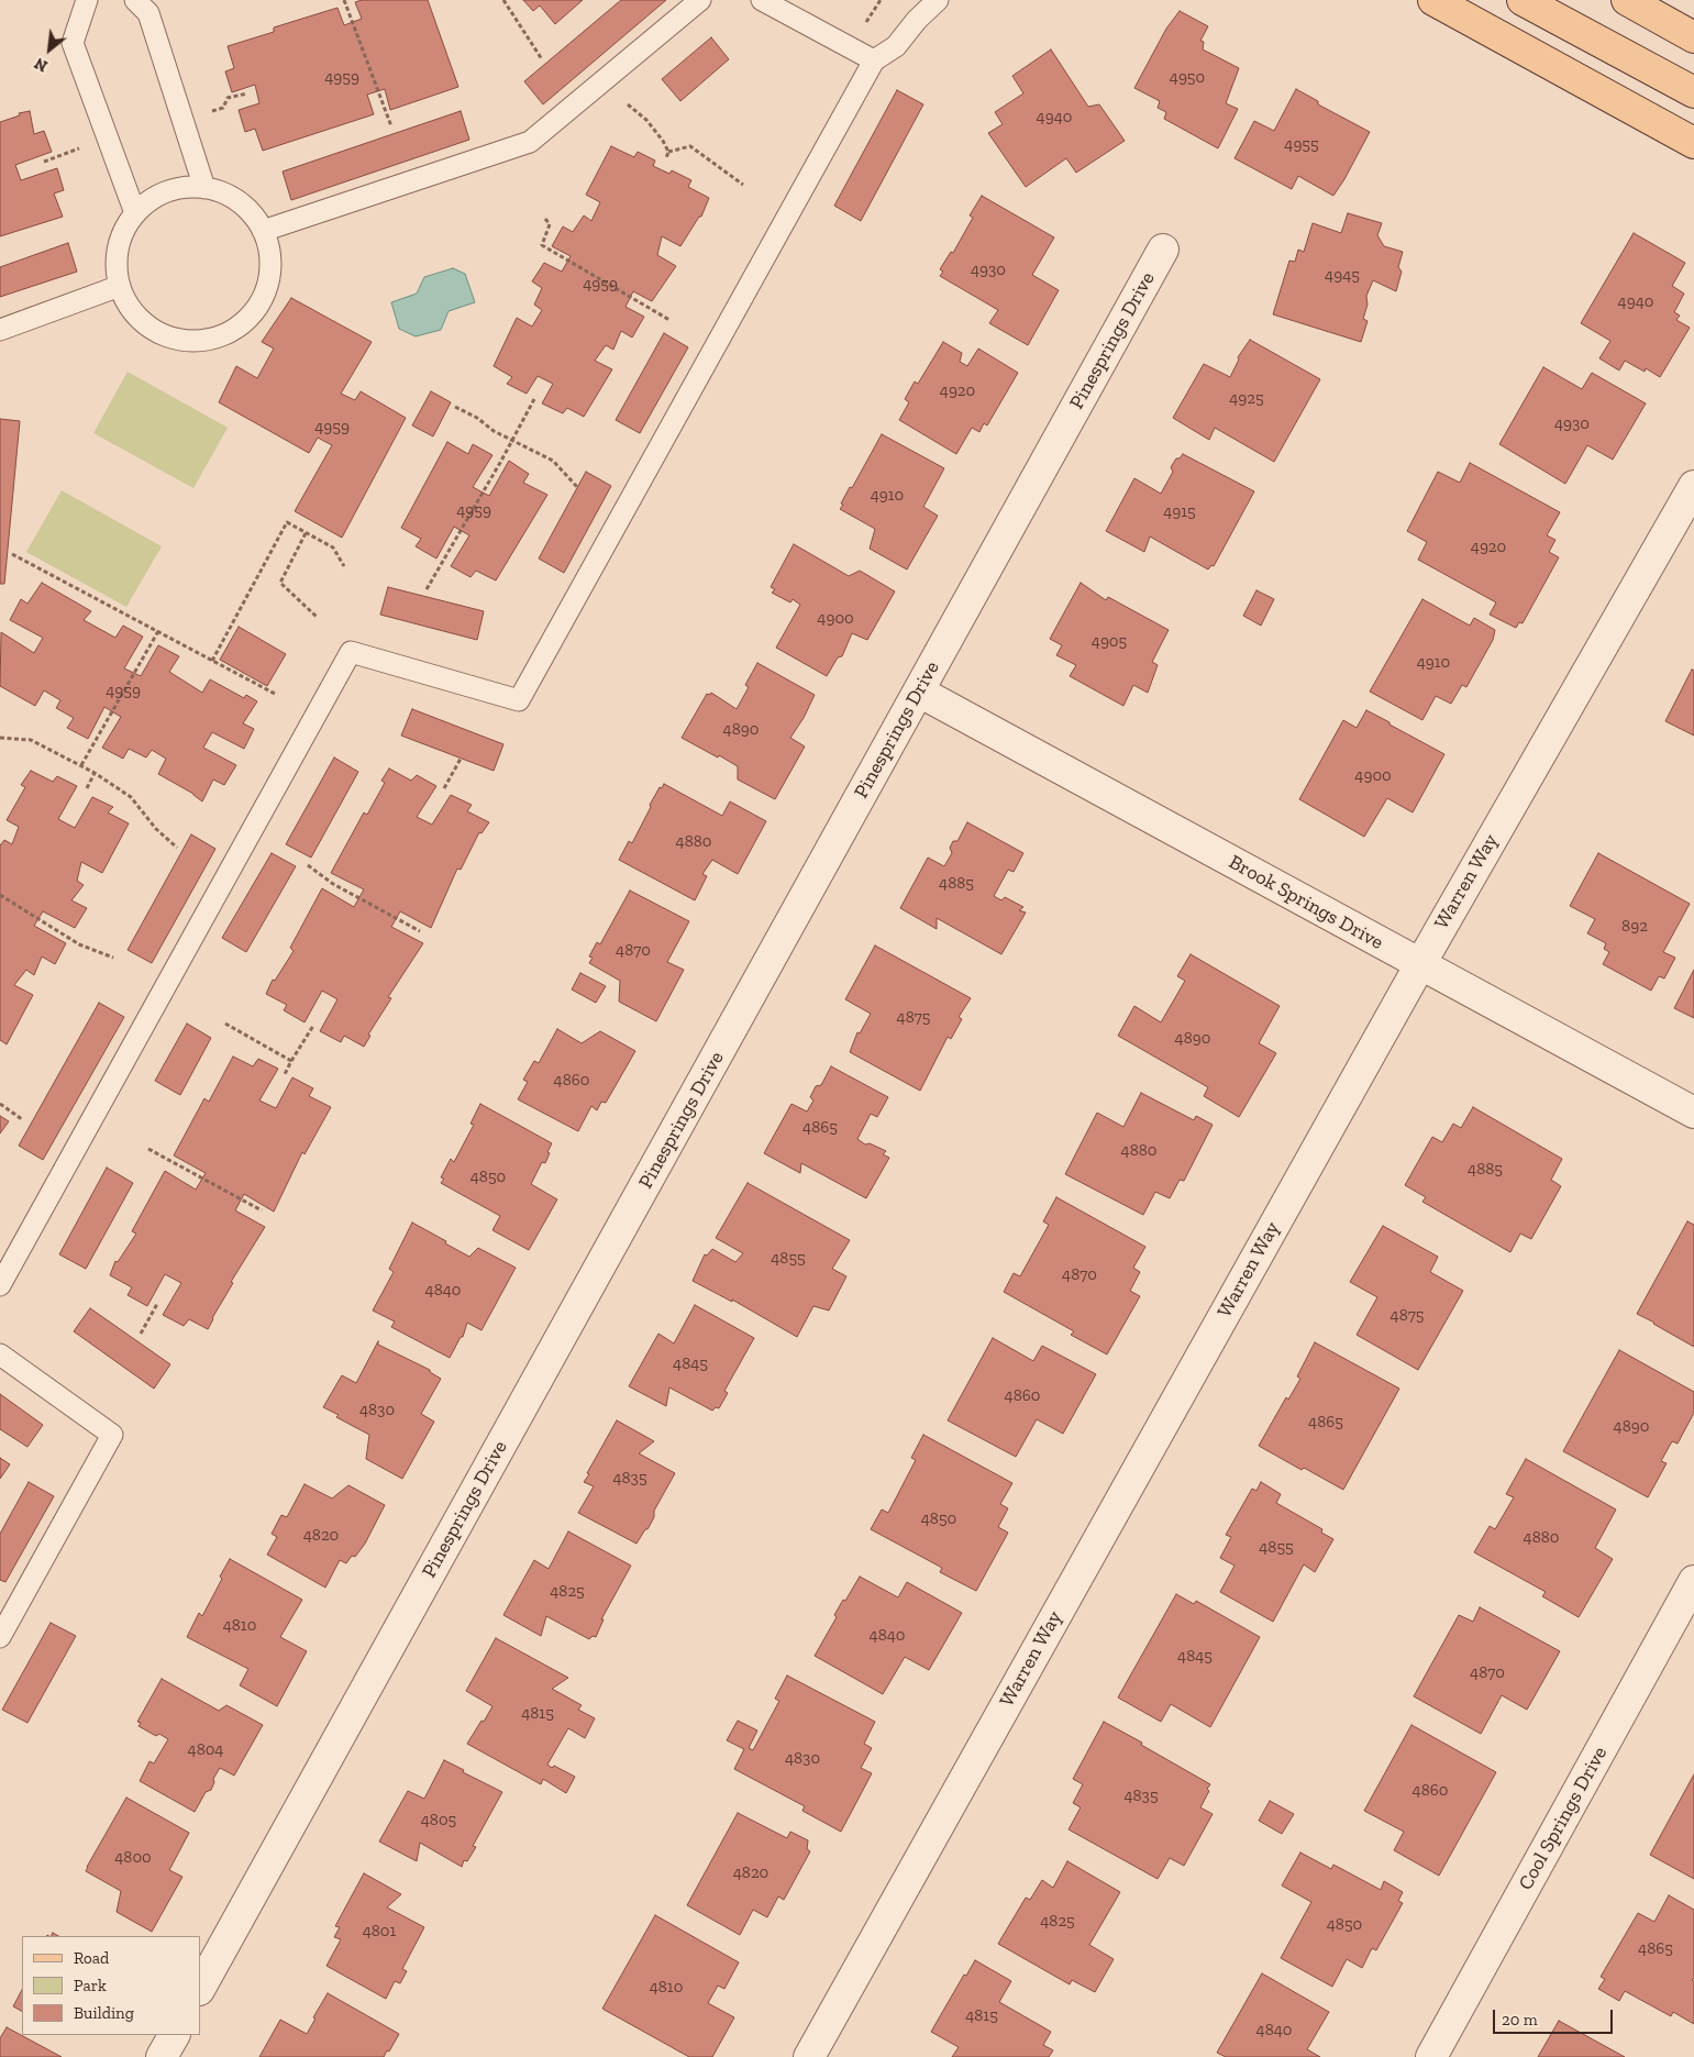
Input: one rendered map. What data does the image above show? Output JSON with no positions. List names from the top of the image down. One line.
{"streets":{"street":["Pinesprings Drive","Warren Way","Brook Springs Drive","Cool Springs Drive"]},"crossings":[["Pinesprings Drive","Brook Springs Drive"],["Warren Way","Brook Springs Drive"]],"house_numbers":["4959","4950","4940","4955","4930","4945","4959","4940","4920","4925","4930","4959","4910","4959","4915","4920","4900","4905","4910","4959","4890","4900","4880","4885","892","4870","4875","4890","4860","4865","4880","4885","4850","4855","4870","4840","4875","4845","4860","4830","4865","4890","4835","4850","4820","4880","4855","4825","4810","4840","4845","4870","4815","4804","4830","4860","4835","4805","4800","4820","4825","4850","4801","4865","4810","4815","4840"],"legend":["Road","Park","Building"],"scale_bar":"20 m","north":"bottom left"}
